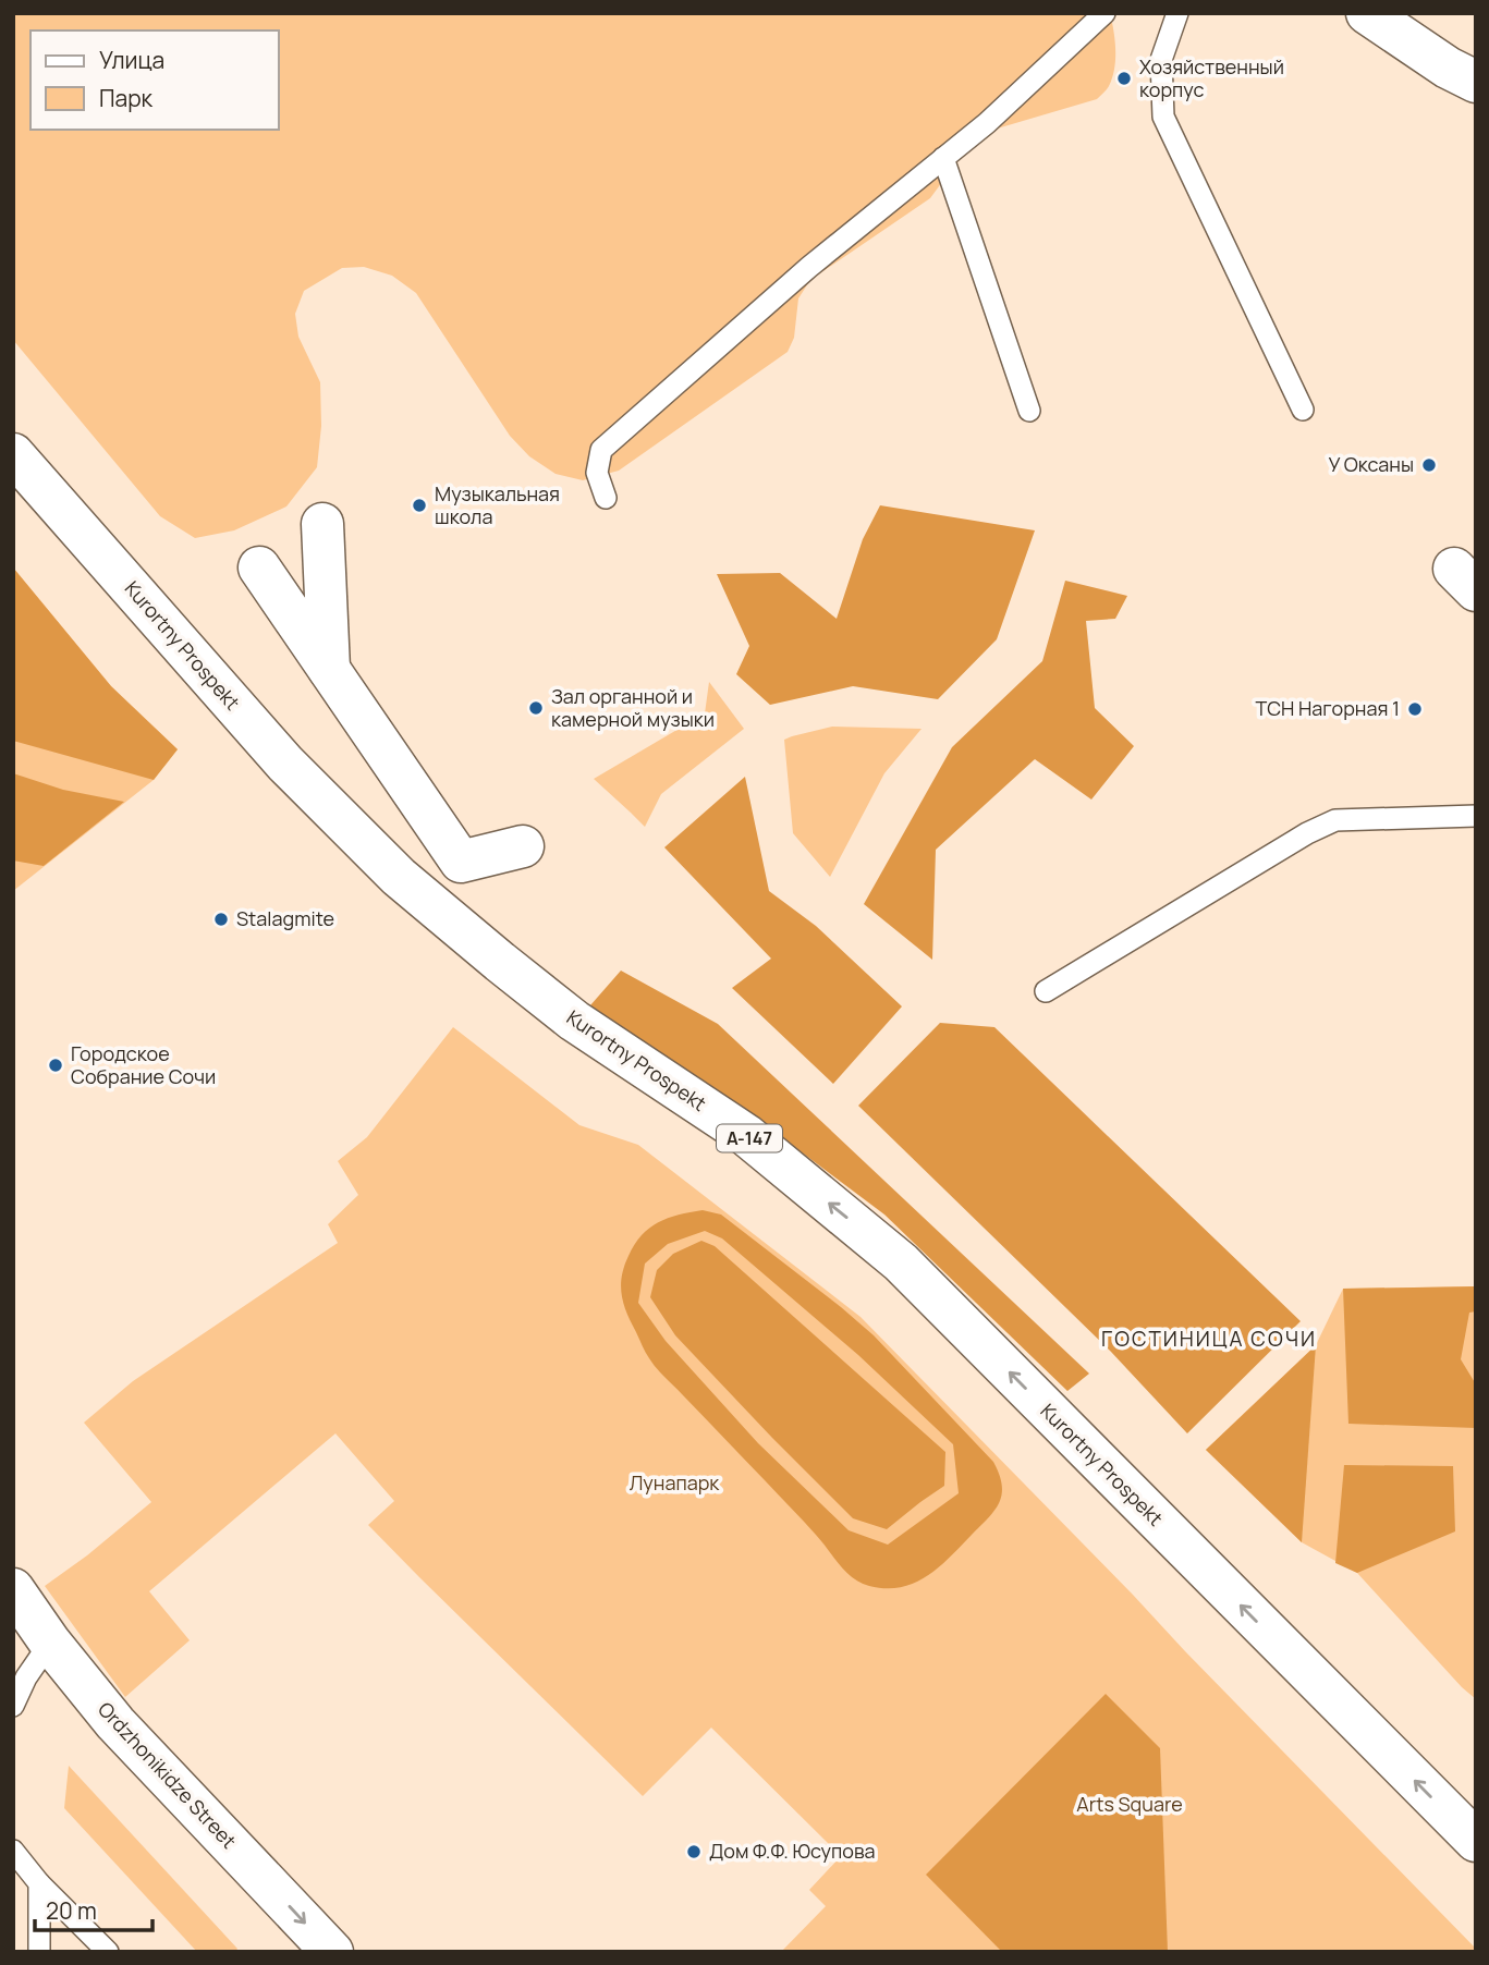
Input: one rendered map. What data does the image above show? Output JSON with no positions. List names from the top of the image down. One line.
{"streets":{"main road":["Kurortny Prospekt","А-147","Ordzhonikidze Street"]},"one_way":["Kurortny Prospekt","Ordzhonikidze Street"],"districts":["ГОСТИНИЦА СОЧИ"],"parks":["Лунапарк","Arts Square"],"places":["Хозяйственный корпус","У Оксаны","Музыкальная школа","Зал органной и камерной музыки","ТСН Нагорная 1","Stalagmite","Городское Собрание Сочи","Дом Ф.Ф. Юсупова"],"legend":["Улица","Парк"],"scale_bar":"20 m"}
